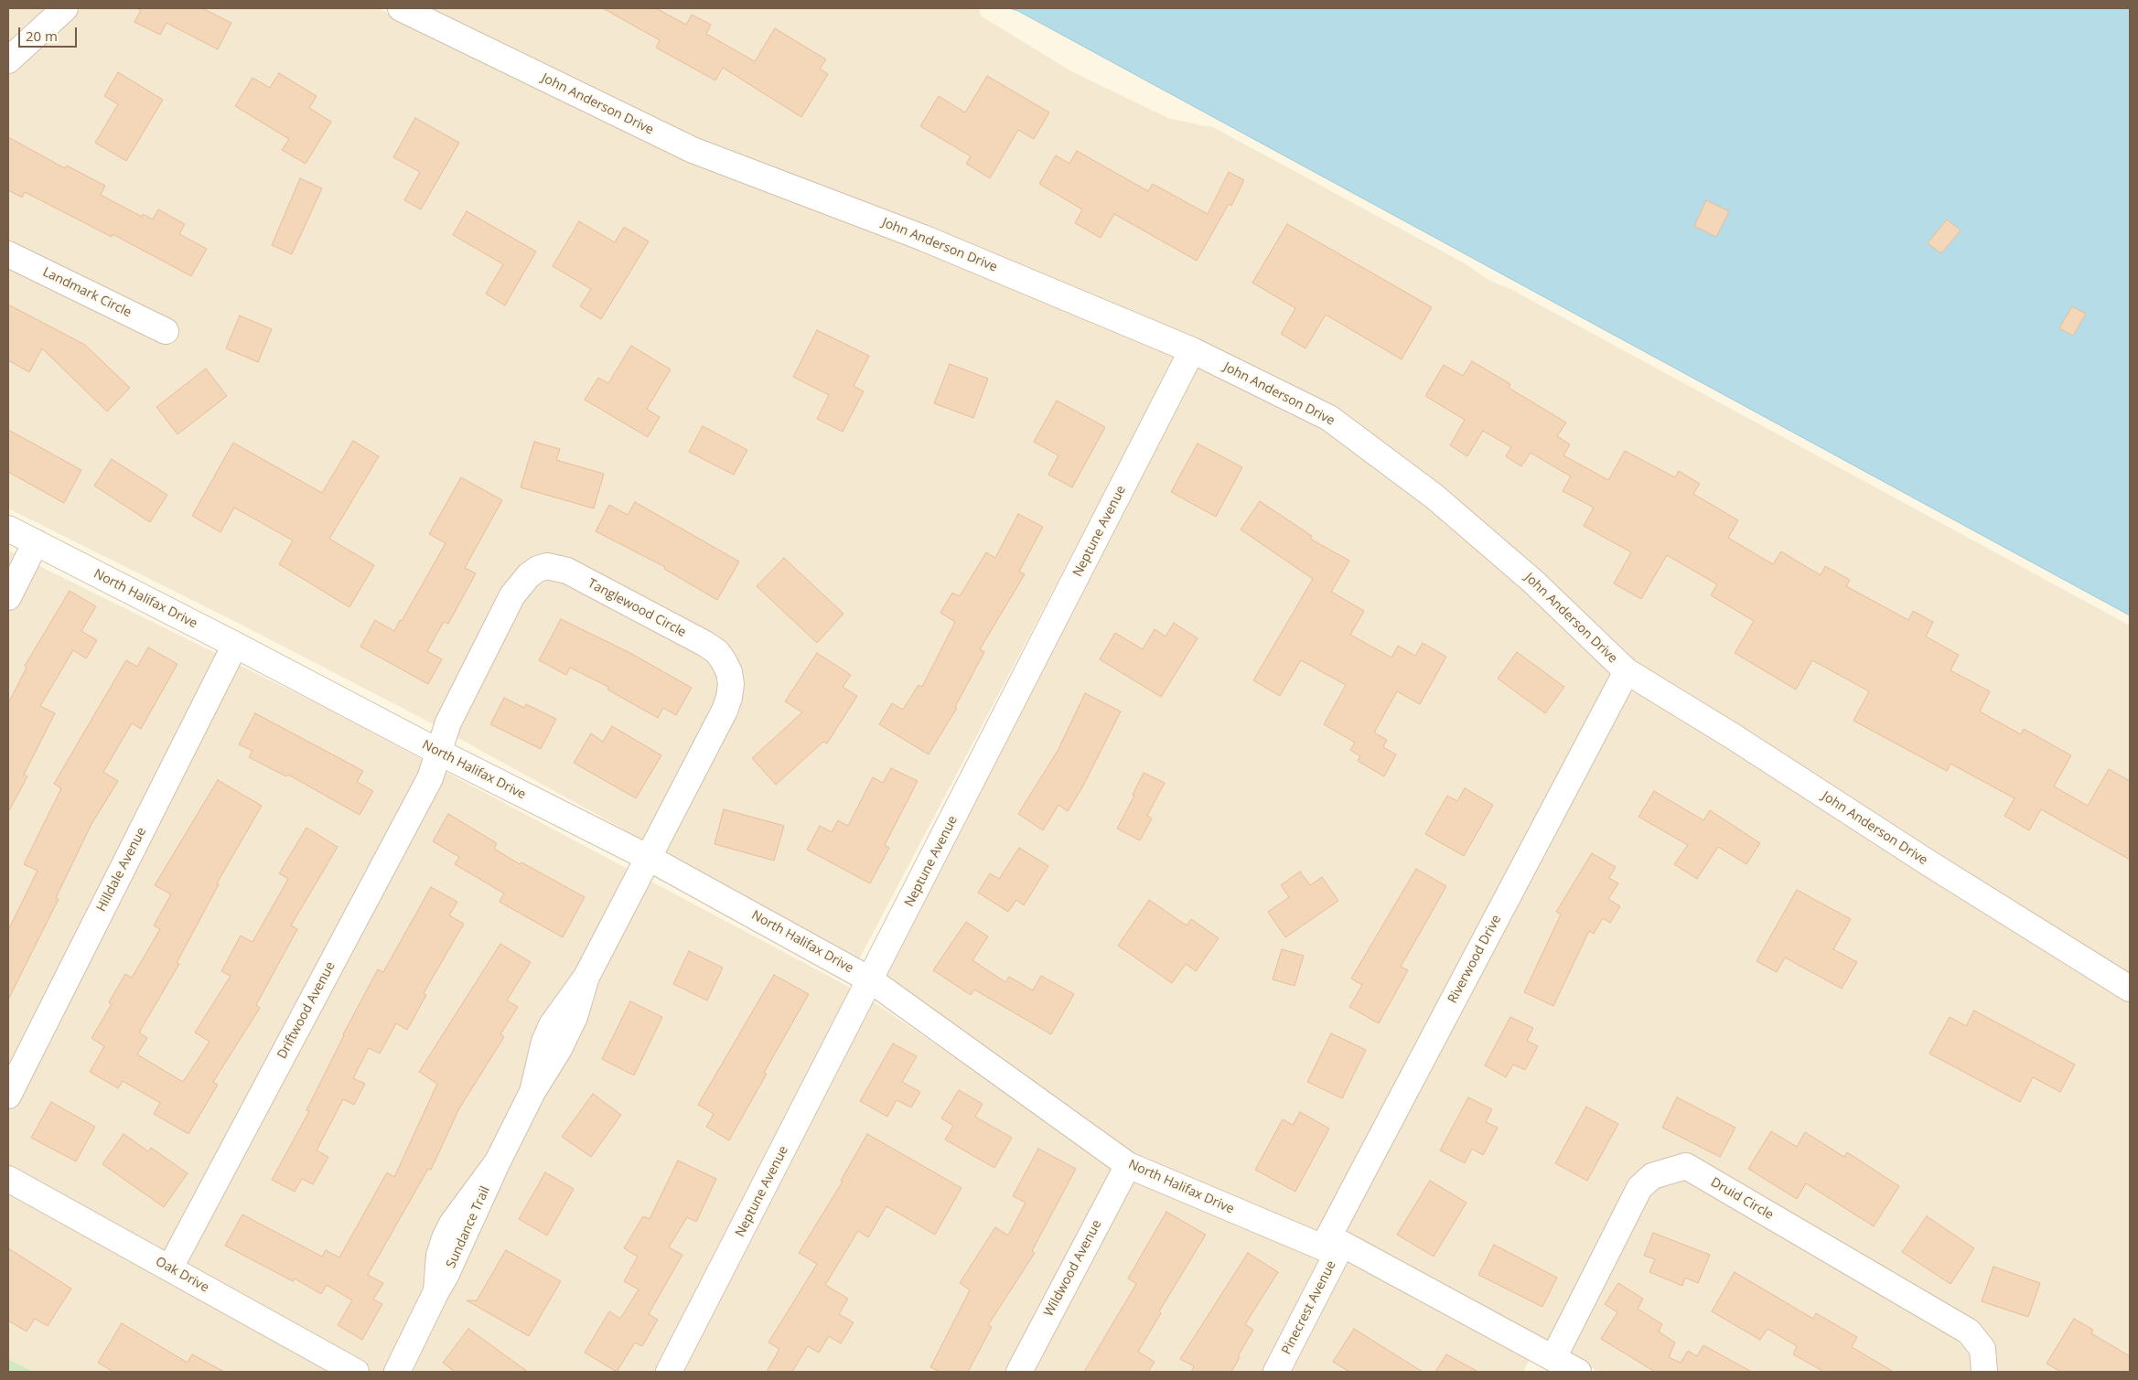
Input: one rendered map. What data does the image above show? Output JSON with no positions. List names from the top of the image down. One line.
{"streets":{"street":["John Anderson Drive","Landmark Circle","Neptune Avenue","North Halifax Drive","Tanglewood Circle","Hilldale Avenue","Riverwood Drive","Driftwood Avenue","Druid Circle","Sundance Trail","Wildwood Avenue","Oak Drive","Pinecrest Avenue"]},"crossings":[["John Anderson Drive","Neptune Avenue"],["John Anderson Drive","Riverwood Drive"],["Neptune Avenue","North Halifax Drive"],["North Halifax Drive","Tanglewood Circle"],["North Halifax Drive","Hilldale Avenue"],["North Halifax Drive","Riverwood Drive"],["North Halifax Drive","Driftwood Avenue"],["North Halifax Drive","Druid Circle"],["North Halifax Drive","Sundance Trail"],["North Halifax Drive","Wildwood Avenue"],["North Halifax Drive","Pinecrest Avenue"],["Tanglewood Circle","Driftwood Avenue"],["Tanglewood Circle","Sundance Trail"],["Riverwood Drive","Pinecrest Avenue"],["Driftwood Avenue","Oak Drive"]],"scale_bar":"20 m"}
